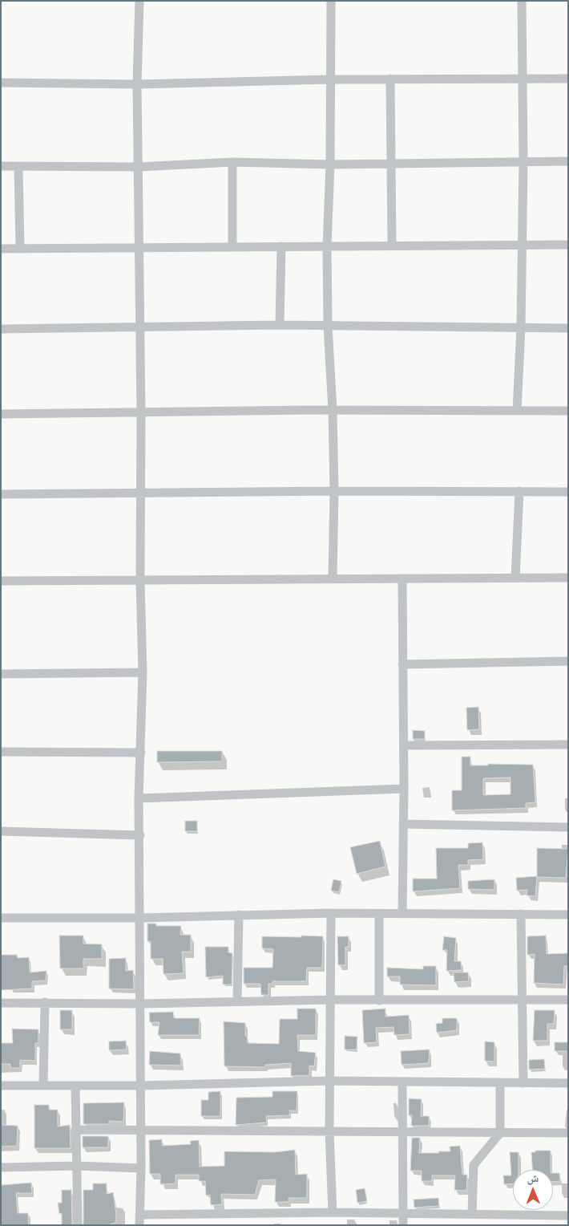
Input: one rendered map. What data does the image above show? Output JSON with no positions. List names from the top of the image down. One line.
{"north":"top"}
